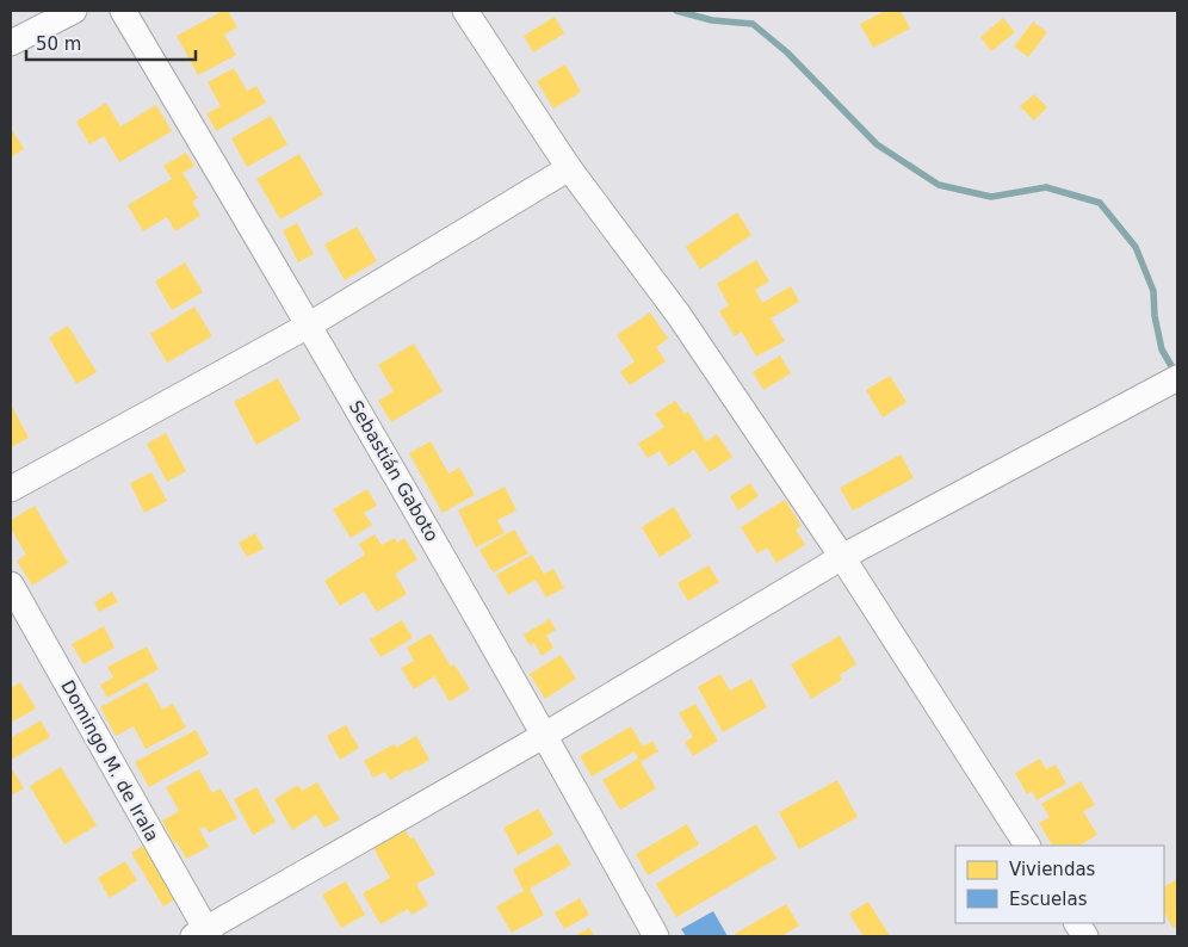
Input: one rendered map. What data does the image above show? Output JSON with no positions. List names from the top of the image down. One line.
{"streets":{"street":["Sebastián Gaboto","Domingo M. de Irala"]},"legend":["Viviendas","Escuelas"],"scale_bar":"50 m"}
